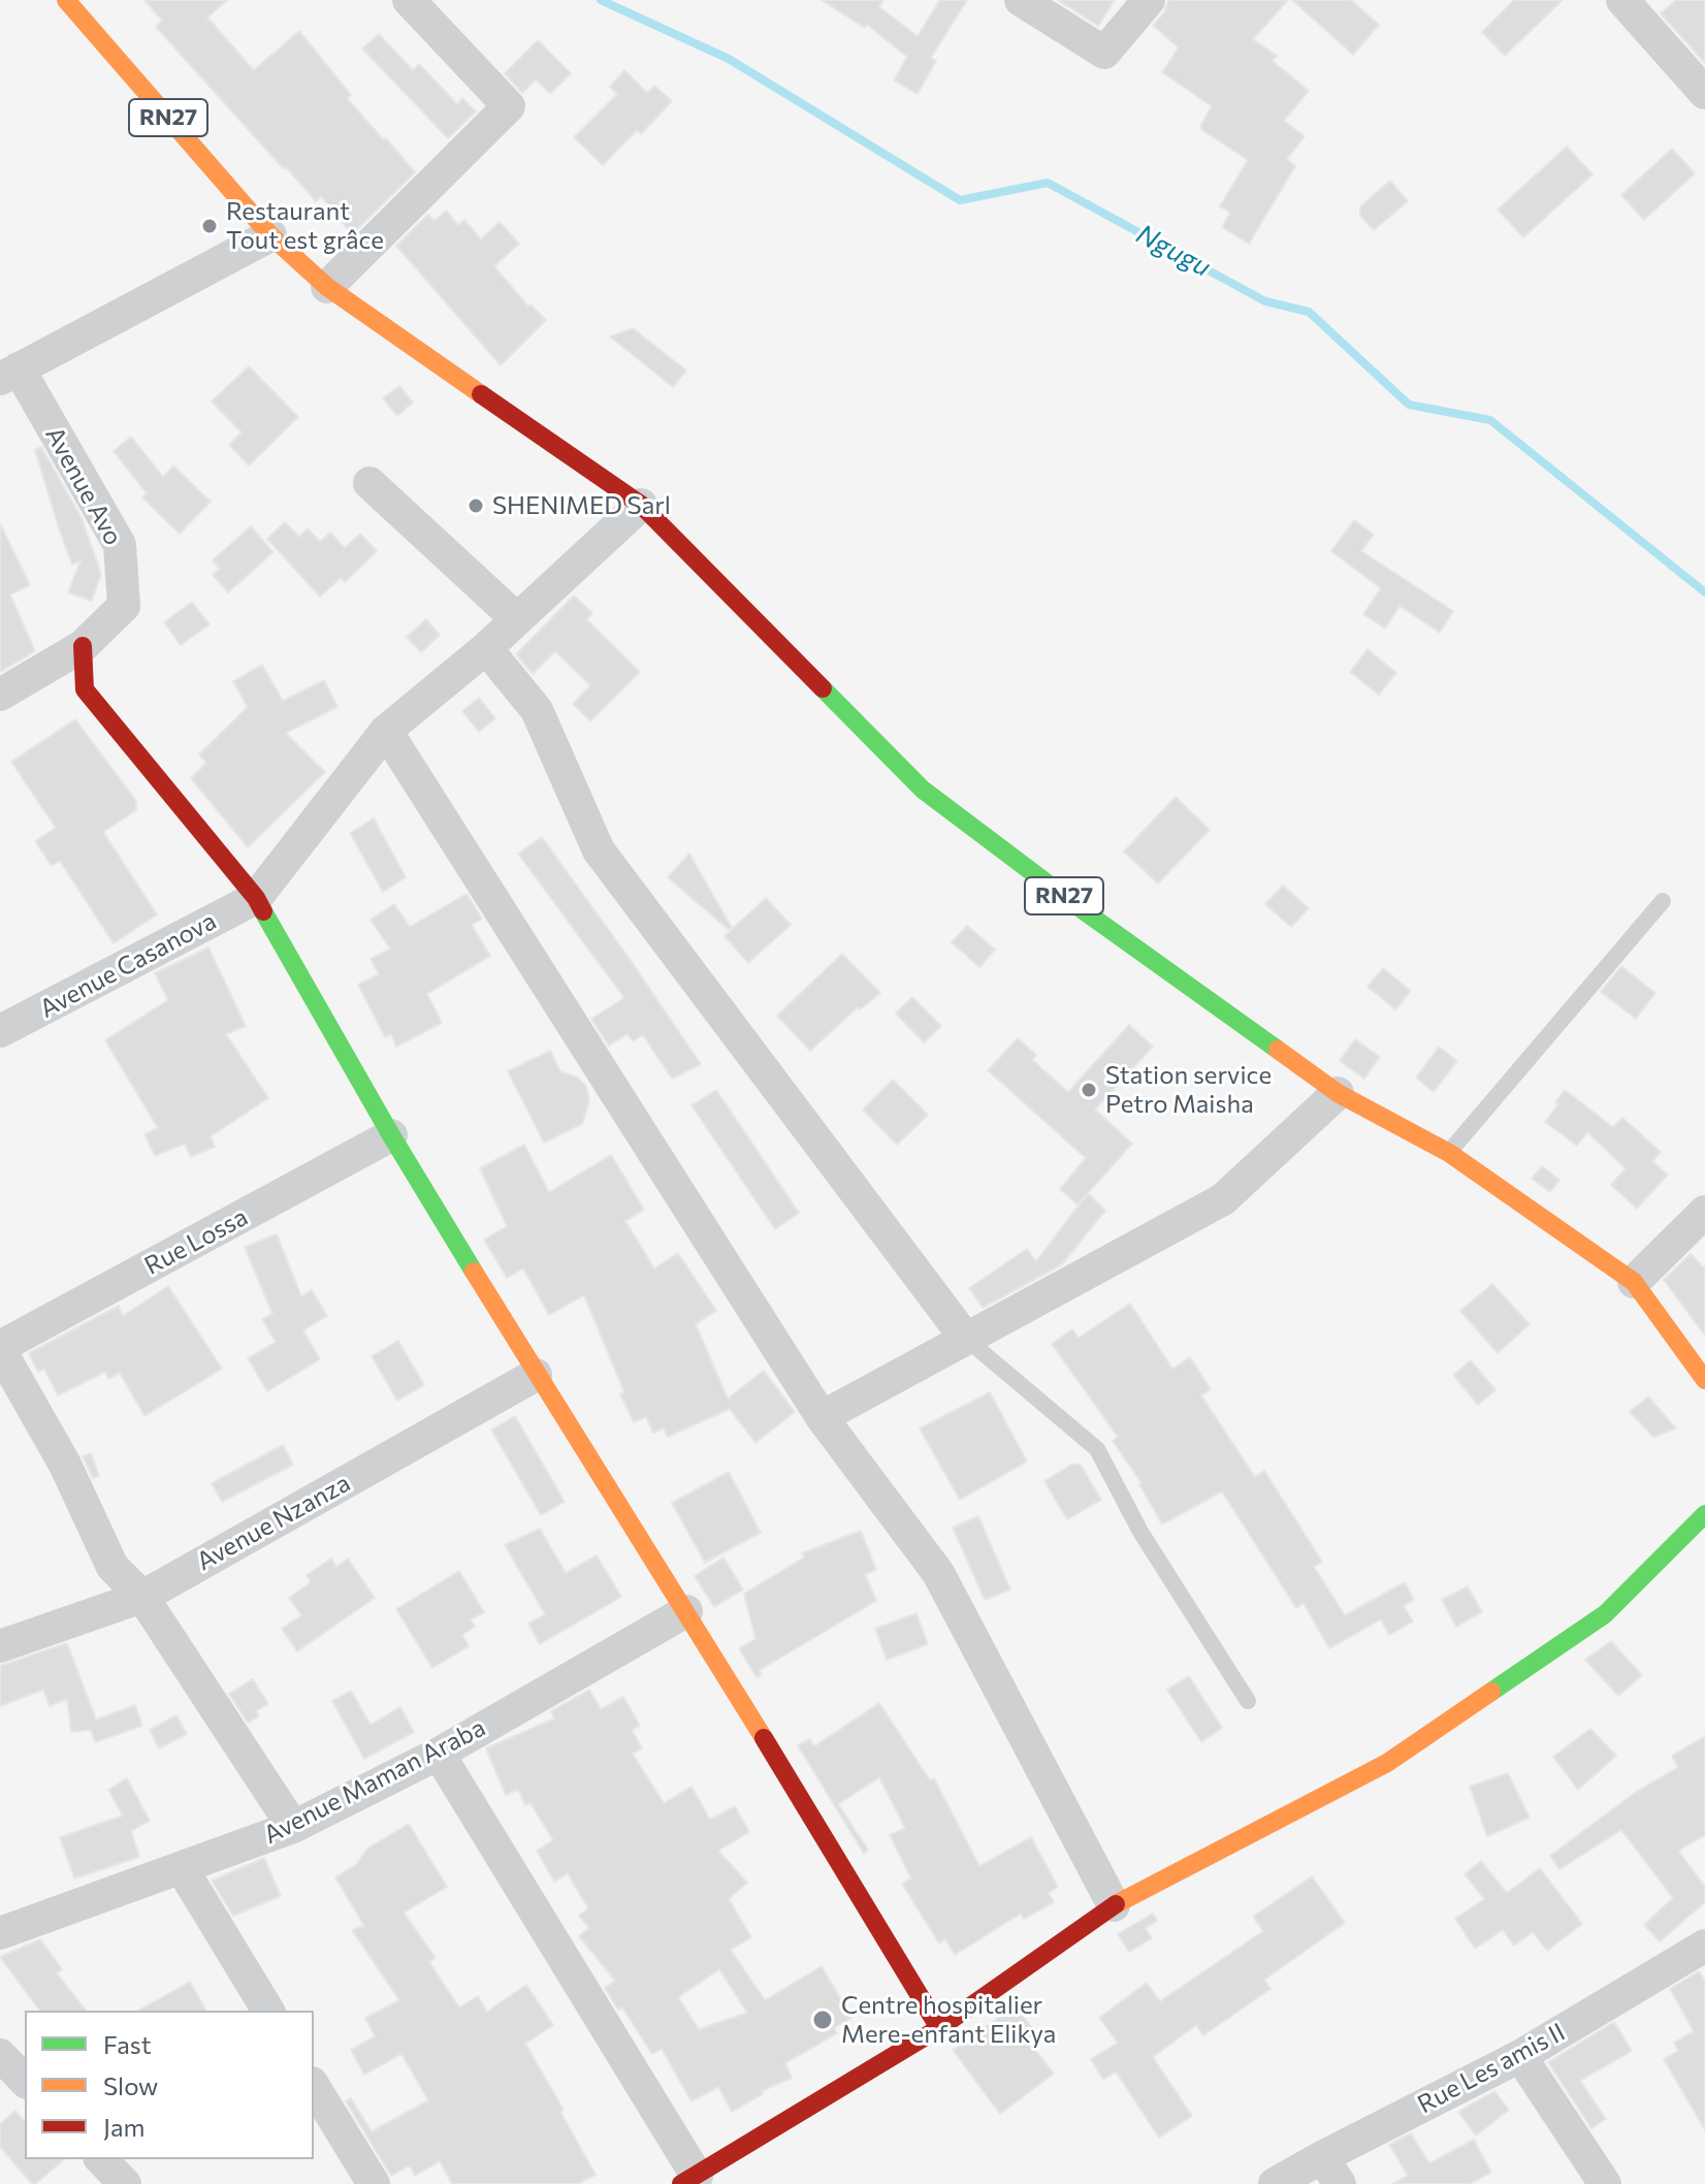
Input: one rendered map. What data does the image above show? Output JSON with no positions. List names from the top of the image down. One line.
{"streets":{"street":["RN27","Avenue Avo","Avenue Casanova","Rue Lossa","Avenue Nzanza","Avenue Maman Araba","Rue Les amis II"]},"water":["Ngugu"],"places":["Restaurant Tout est grâce","SHENIMED Sarl","Station service Petro Maisha","Centre hospitalier Mere-enfant Elikya"],"legend":["Fast","Slow","Jam"]}
